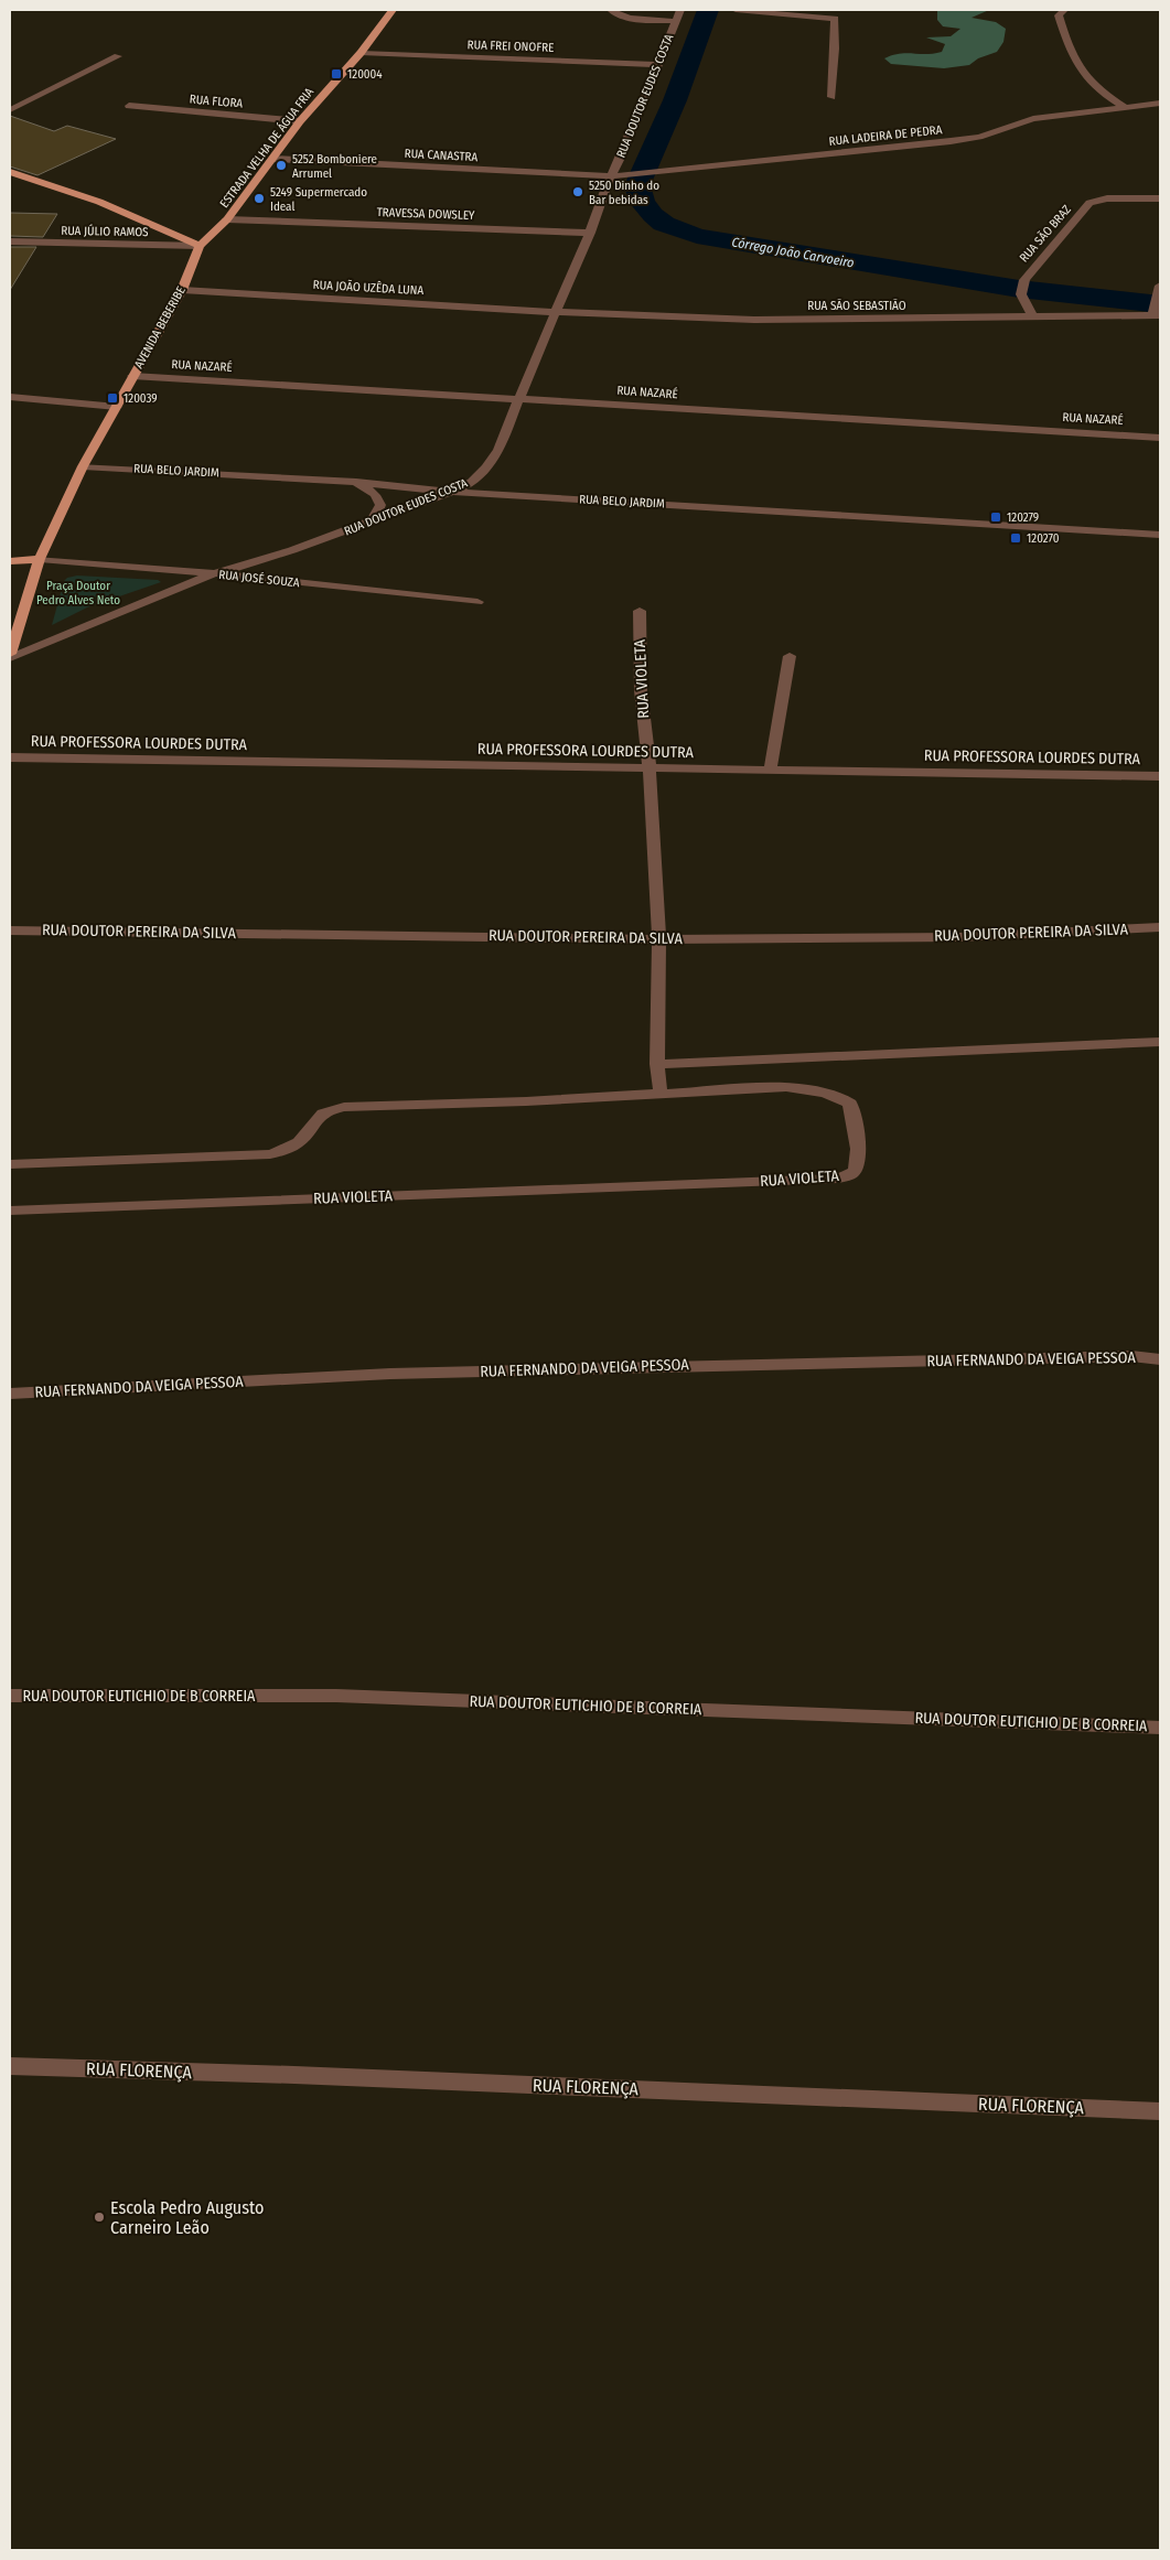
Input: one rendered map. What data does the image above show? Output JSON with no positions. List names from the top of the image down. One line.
{"streets":{"main road":["ESTRADA VELHA DE ÁGUA FRIA","AVENIDA BEBERIBE"],"street":["RUA FREI ONOFRE","RUA DOUTOR EUDES COSTA","RUA FLORA","RUA LADEIRA DE PEDRA","RUA CANASTRA","TRAVESSA DOWSLEY","RUA JÚLIO RAMOS","RUA SÃO BRAZ","RUA JOÃO UZÊDA LUNA","RUA SÃO SEBASTIÃO","RUA NAZARÉ","RUA BELO JARDIM","RUA JOSÉ SOUZA","RUA VIOLETA","RUA PROFESSORA LOURDES DUTRA","RUA DOUTOR PEREIRA DA SILVA","RUA FERNANDO DA VEIGA PESSOA","RUA DOUTOR EUTICHIO DE B CORREIA","RUA FLORENÇA"]},"crossings":[["RUA FREI ONOFRE","RUA DOUTOR EUDES COSTA"],["RUA FREI ONOFRE","ESTRADA VELHA DE ÁGUA FRIA"],["RUA DOUTOR EUDES COSTA","RUA LADEIRA DE PEDRA"],["RUA DOUTOR EUDES COSTA","RUA CANASTRA"],["RUA DOUTOR EUDES COSTA","TRAVESSA DOWSLEY"],["RUA DOUTOR EUDES COSTA","RUA JOÃO UZÊDA LUNA"],["RUA DOUTOR EUDES COSTA","RUA SÃO SEBASTIÃO"],["RUA DOUTOR EUDES COSTA","AVENIDA BEBERIBE"],["RUA DOUTOR EUDES COSTA","RUA NAZARÉ"],["RUA DOUTOR EUDES COSTA","RUA BELO JARDIM"],["RUA DOUTOR EUDES COSTA","RUA JOSÉ SOUZA"],["RUA FLORA","ESTRADA VELHA DE ÁGUA FRIA"],["RUA LADEIRA DE PEDRA","RUA CANASTRA"],["ESTRADA VELHA DE ÁGUA FRIA","RUA CANASTRA"],["ESTRADA VELHA DE ÁGUA FRIA","TRAVESSA DOWSLEY"],["ESTRADA VELHA DE ÁGUA FRIA","RUA JÚLIO RAMOS"],["ESTRADA VELHA DE ÁGUA FRIA","AVENIDA BEBERIBE"],["RUA JÚLIO RAMOS","AVENIDA BEBERIBE"],["RUA SÃO BRAZ","RUA SÃO SEBASTIÃO"],["RUA JOÃO UZÊDA LUNA","RUA SÃO SEBASTIÃO"],["RUA JOÃO UZÊDA LUNA","AVENIDA BEBERIBE"],["AVENIDA BEBERIBE","RUA NAZARÉ"],["AVENIDA BEBERIBE","RUA BELO JARDIM"],["AVENIDA BEBERIBE","RUA JOSÉ SOUZA"],["RUA VIOLETA","RUA PROFESSORA LOURDES DUTRA"],["RUA VIOLETA","RUA DOUTOR PEREIRA DA SILVA"]],"water":["Córrego João Carvoeiro"],"parks":["Praça Doutor Pedro Alves Neto"],"places":{"transit":["120004","120039","120279","120270"],"other":["5252 Bomboniere Arrumel","5250 Dinho do Bar bebidas","5249 Supermercado Ideal","Escola Pedro Augusto Carneiro Leão"]}}
